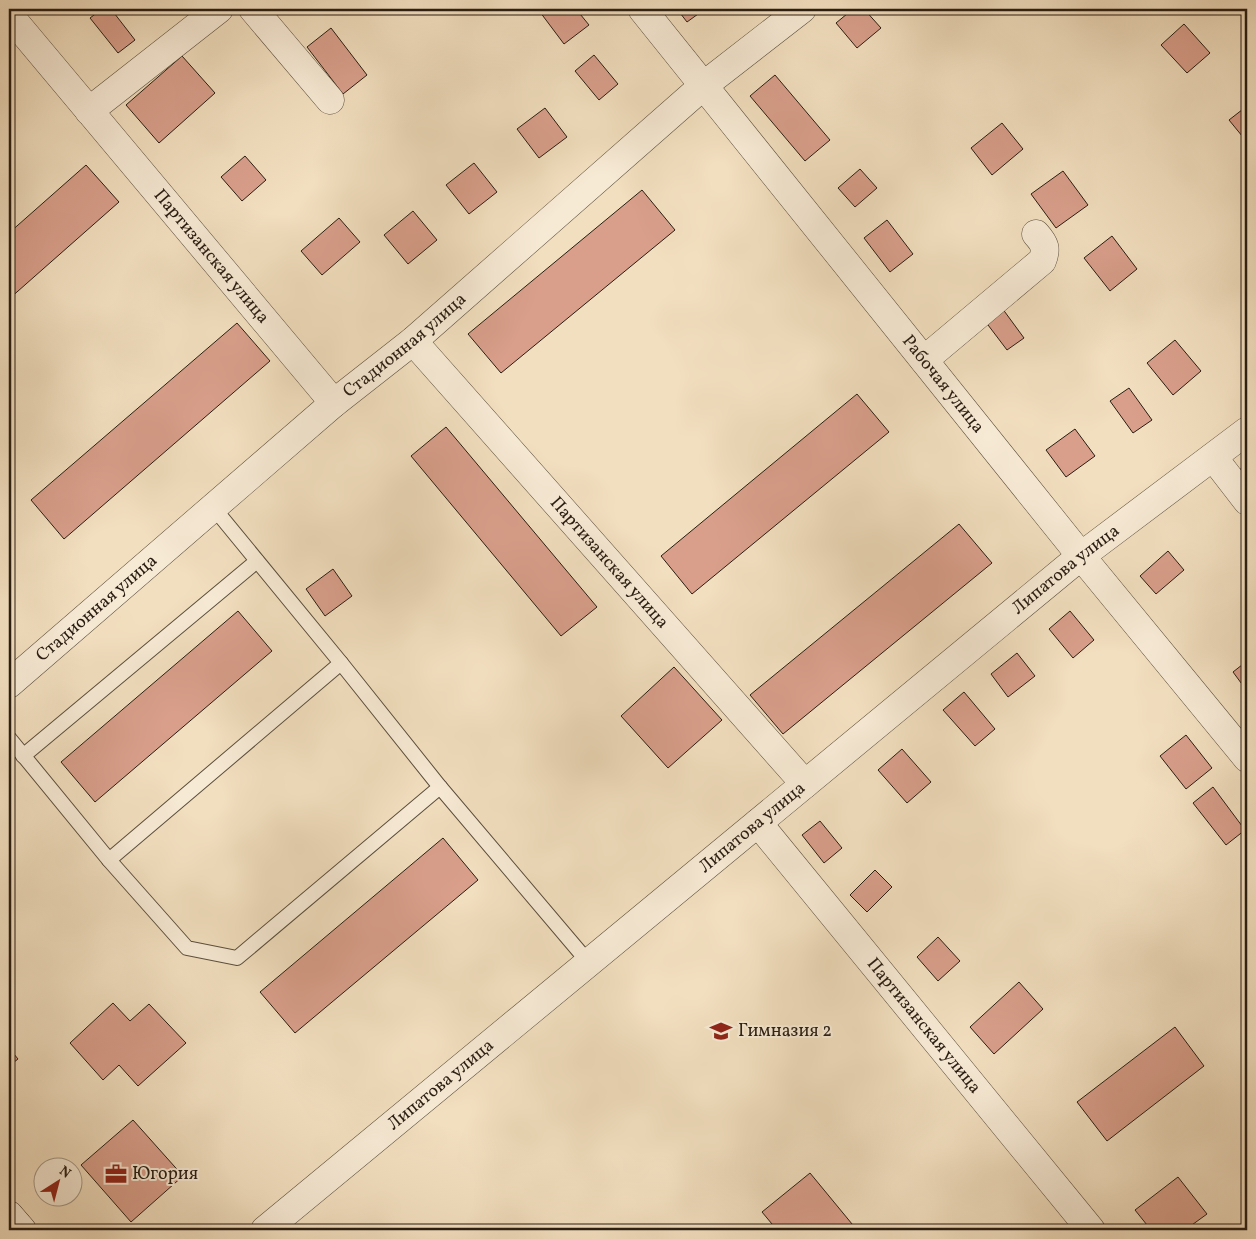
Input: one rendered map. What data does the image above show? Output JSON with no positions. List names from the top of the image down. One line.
{"streets":{"street":["Партизанская улица","Стадионная улица","Рабочая улица","Липатова улица"]},"crossings":[["Партизанская улица","Стадионная улица"],["Партизанская улица","Липатова улица"],["Стадионная улица","Рабочая улица"],["Рабочая улица","Липатова улица"]],"places":{"school or university":["Гимназия 2"],"office":["Югория"]},"north":"top right"}
